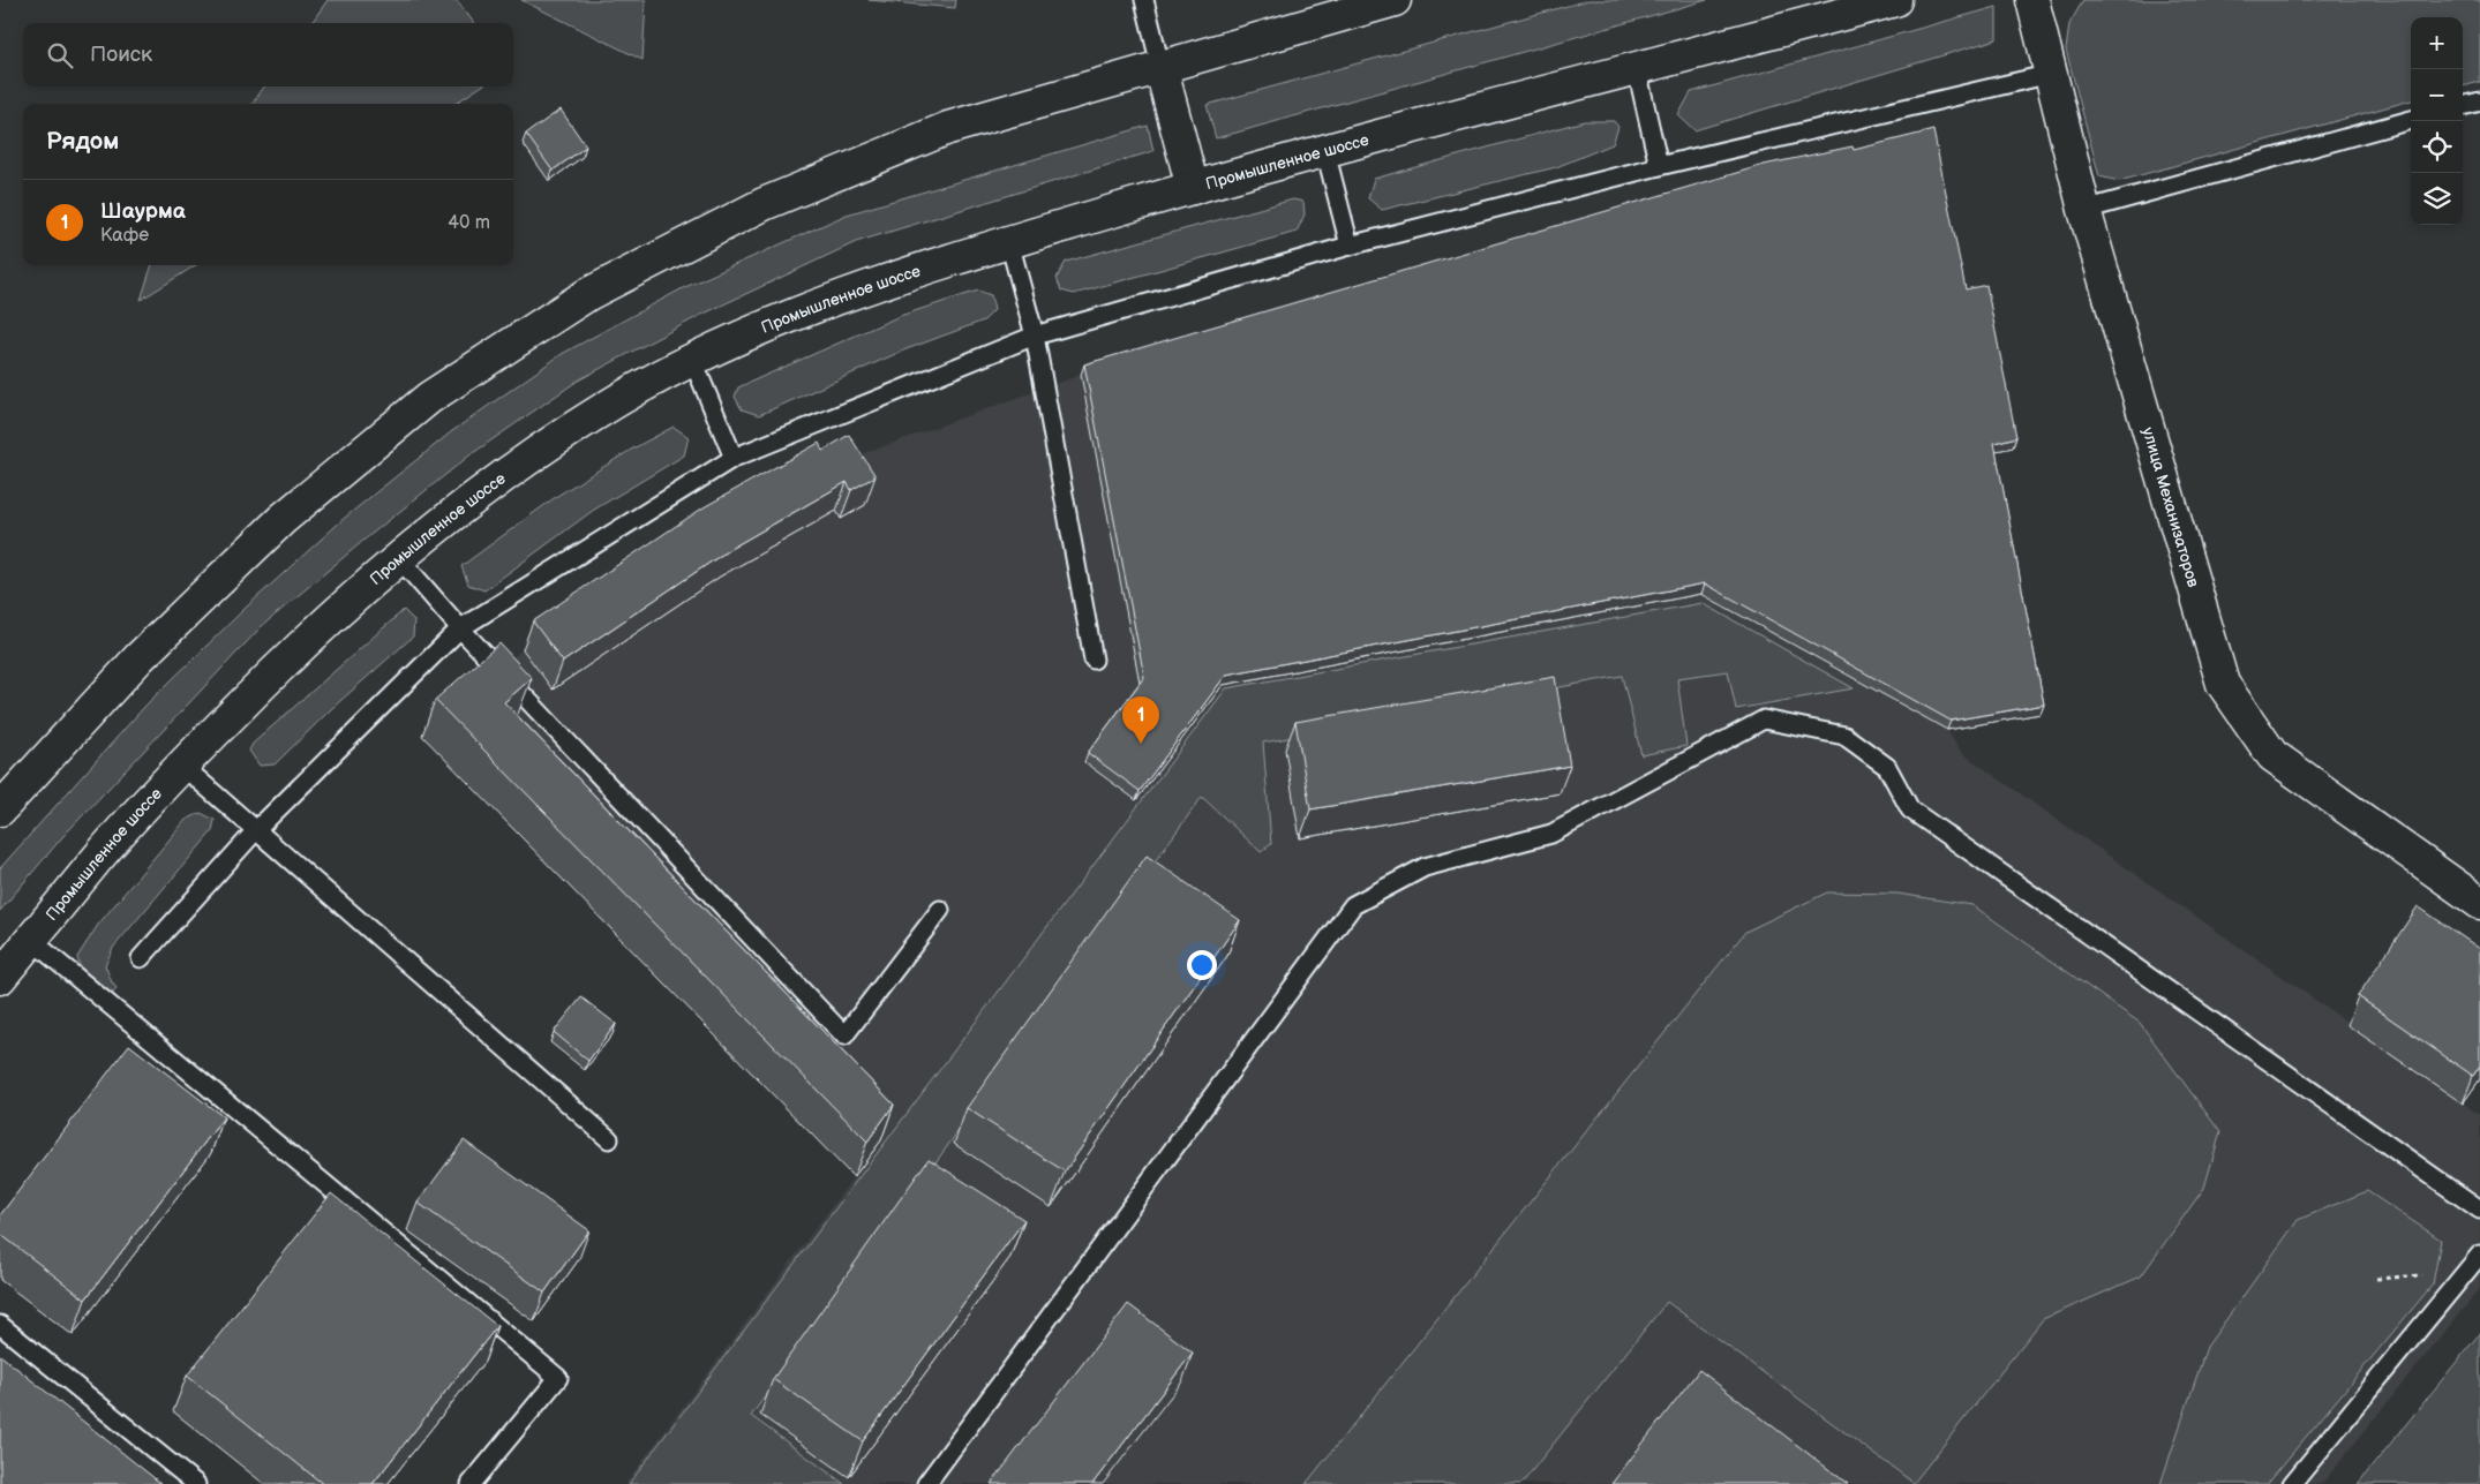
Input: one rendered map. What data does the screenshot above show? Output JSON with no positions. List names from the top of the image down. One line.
{"streets":{"main road":["Промышленное шоссе","улица Механизаторов"]},"page":{"map_buttons":["+","−"],"search":"Поиск","heading":"Рядом","list":[{"mark":"1","name":"Шаурма","note":"Кафе","value":"40 m"}],"pins":"1"}}
